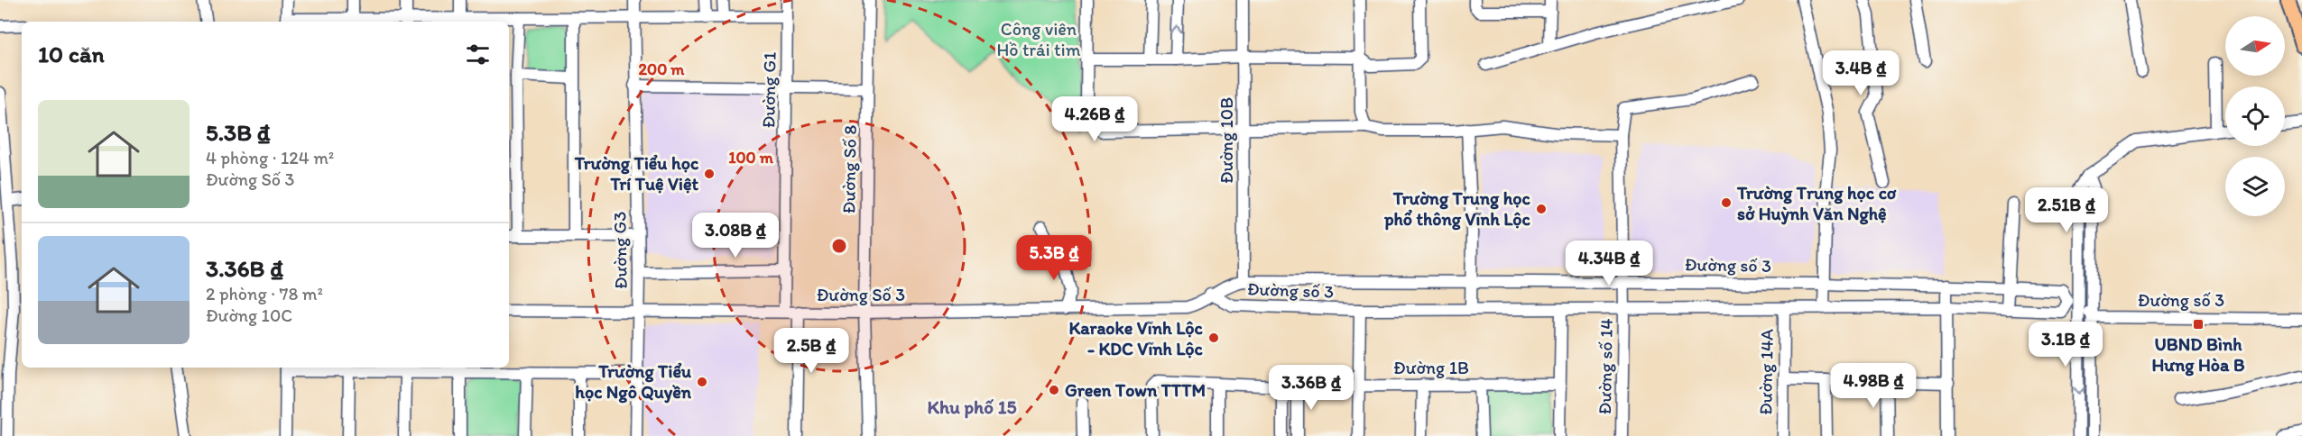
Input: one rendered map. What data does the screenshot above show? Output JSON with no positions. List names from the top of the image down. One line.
{"streets":{"street":["Đường G1","Đường 10B","Đường Số 8","Đường G3","Đường số 3","Đường Số 3","Đường số 14","Đường 1B","Đường 14A"]},"crossings":[["Đường G1","Đường Số 3"],["Đường 10B","Đường số 3"],["Đường Số 8","Đường Số 3"],["Đường G3","Đường Số 3"],["Đường số 3","Đường Số 3"],["Đường số 3","Đường số 14"],["Đường số 3","Đường 14A"]],"districts":["Khu phố 15"],"parks":["Công viên Hồ trái tim"],"places":{"other":["Trường Tiểu học Trí Tuệ Việt","Trường Trung học cơ sở Huỳnh Văn Nghệ","Trường Trung học phổ thông Vĩnh Lộc","Karaoke Vĩnh Lộc - KDC Vĩnh Lộc","Trường Tiểu học Ngô Quyền","Green Town TTTM"],"transit":["UBND Bình Hưng Hòa B"]},"north":"right","page":{"heading":"10 căn","price":["3.4B ₫","4.26B ₫","2.51B ₫","3.08B ₫","5.3B ₫","4.34B ₫","3.1B ₫","2.5B ₫","4.98B ₫","3.36B ₫"],"list":[{"name":"5.3B ₫","note":"4 phòng · 124 m² · Đường Số 3"},{"name":"3.36B ₫","note":"2 phòng · 78 m² · Đường 10C"}]},"rings":["200 m","100 m"]}
